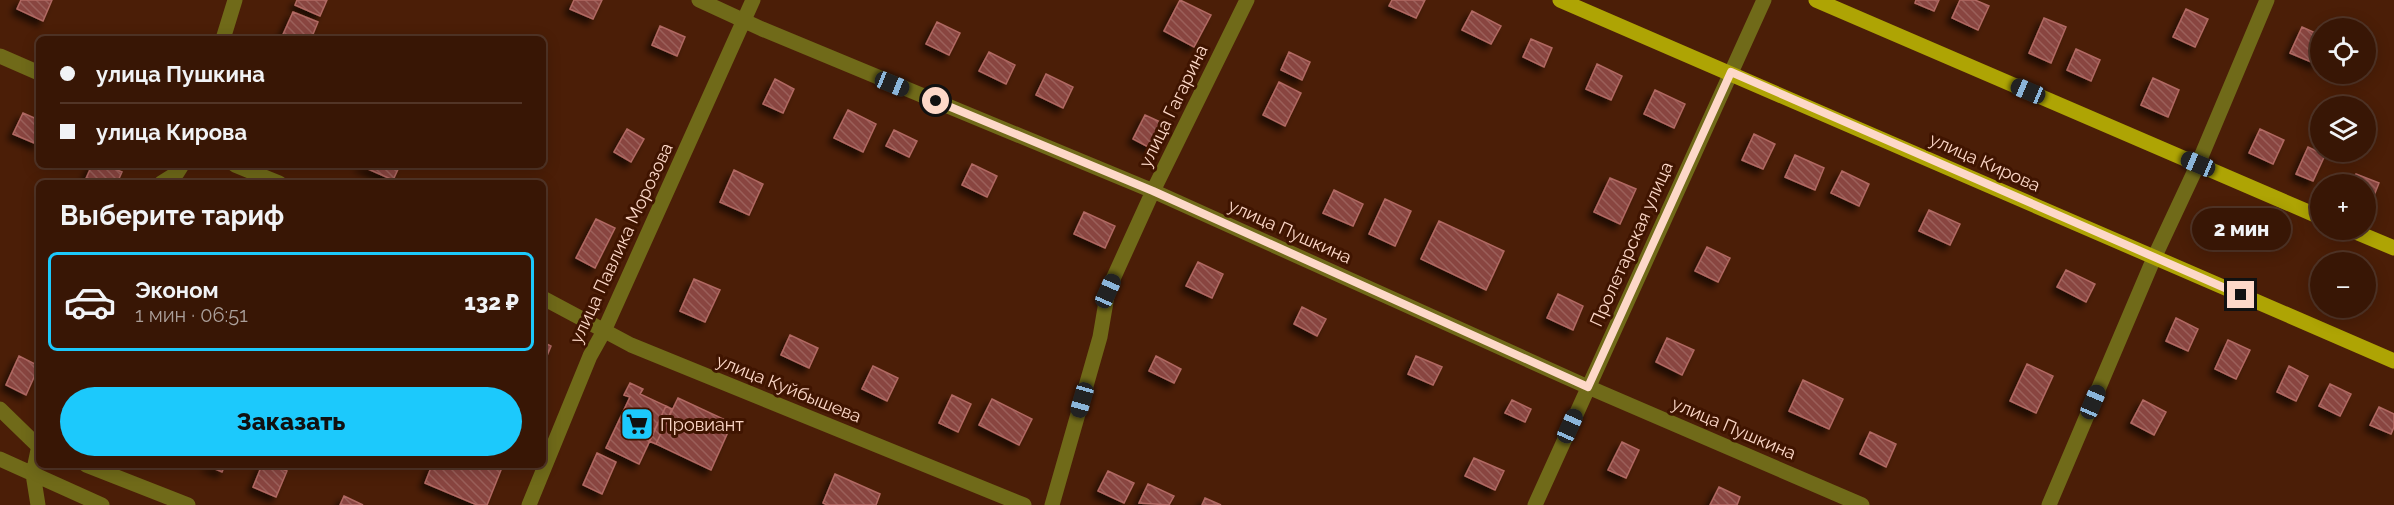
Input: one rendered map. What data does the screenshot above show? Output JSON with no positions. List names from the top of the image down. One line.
{"streets":{"main road":["улица Кирова"],"street":["улица Гагарина","улица Пушкина","улица Павлика Морозова","Пролетарская улица","улица Куйбышева"]},"crossings":[["улица Гагарина","улица Пушкина"],["улица Кирова","Пролетарская улица"],["улица Пушкина","улица Павлика Морозова"],["улица Пушкина","Пролетарская улица"],["улица Павлика Морозова","улица Куйбышева"]],"places":{"supermarket":["Провиант"]},"page":{"map_buttons":["+","−"],"banner":["улица Пушкина","улица Кирова"],"heading":"Выберите тариф","bubble":"2 мин","list":[{"name":"Эконом","note":"1 мин · 06:51","value":"132 ₽"}],"buttons":"Заказать"}}
